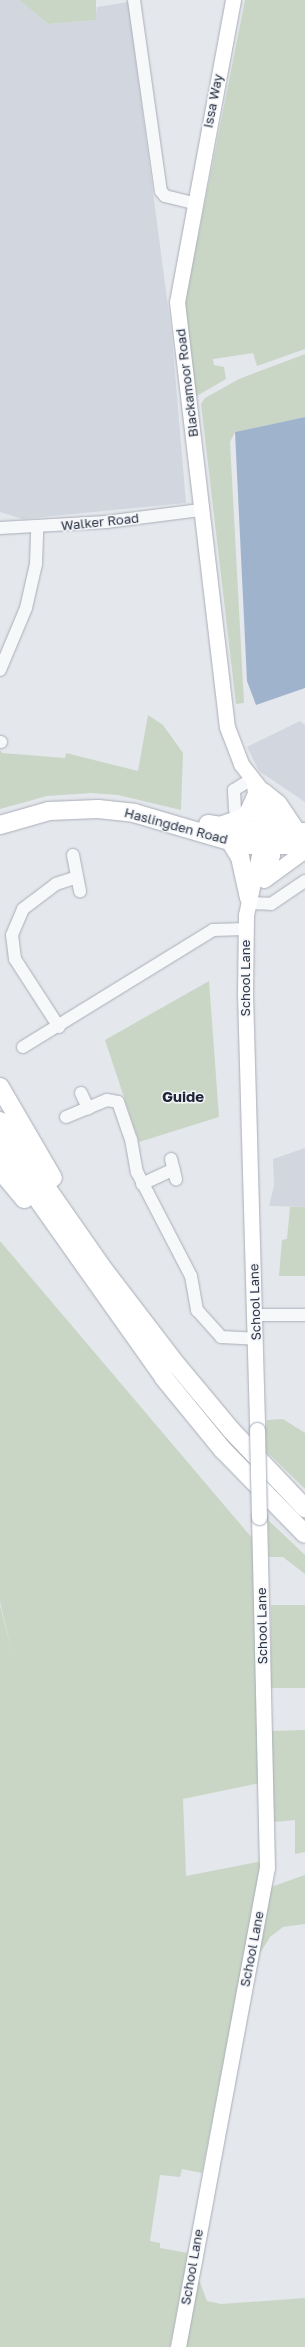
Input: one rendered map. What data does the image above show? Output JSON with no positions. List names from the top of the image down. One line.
{"streets":{"highway":["Haslingden Road"],"main road":["Issa Way","Blackamoor Road","School Lane"],"street":["Walker Road"]},"crossings":[["Issa Way","Blackamoor Road"],["Blackamoor Road","Walker Road"],["Blackamoor Road","Haslingden Road"],["Blackamoor Road","School Lane"],["Haslingden Road","School Lane"]],"districts":["Guide"]}
